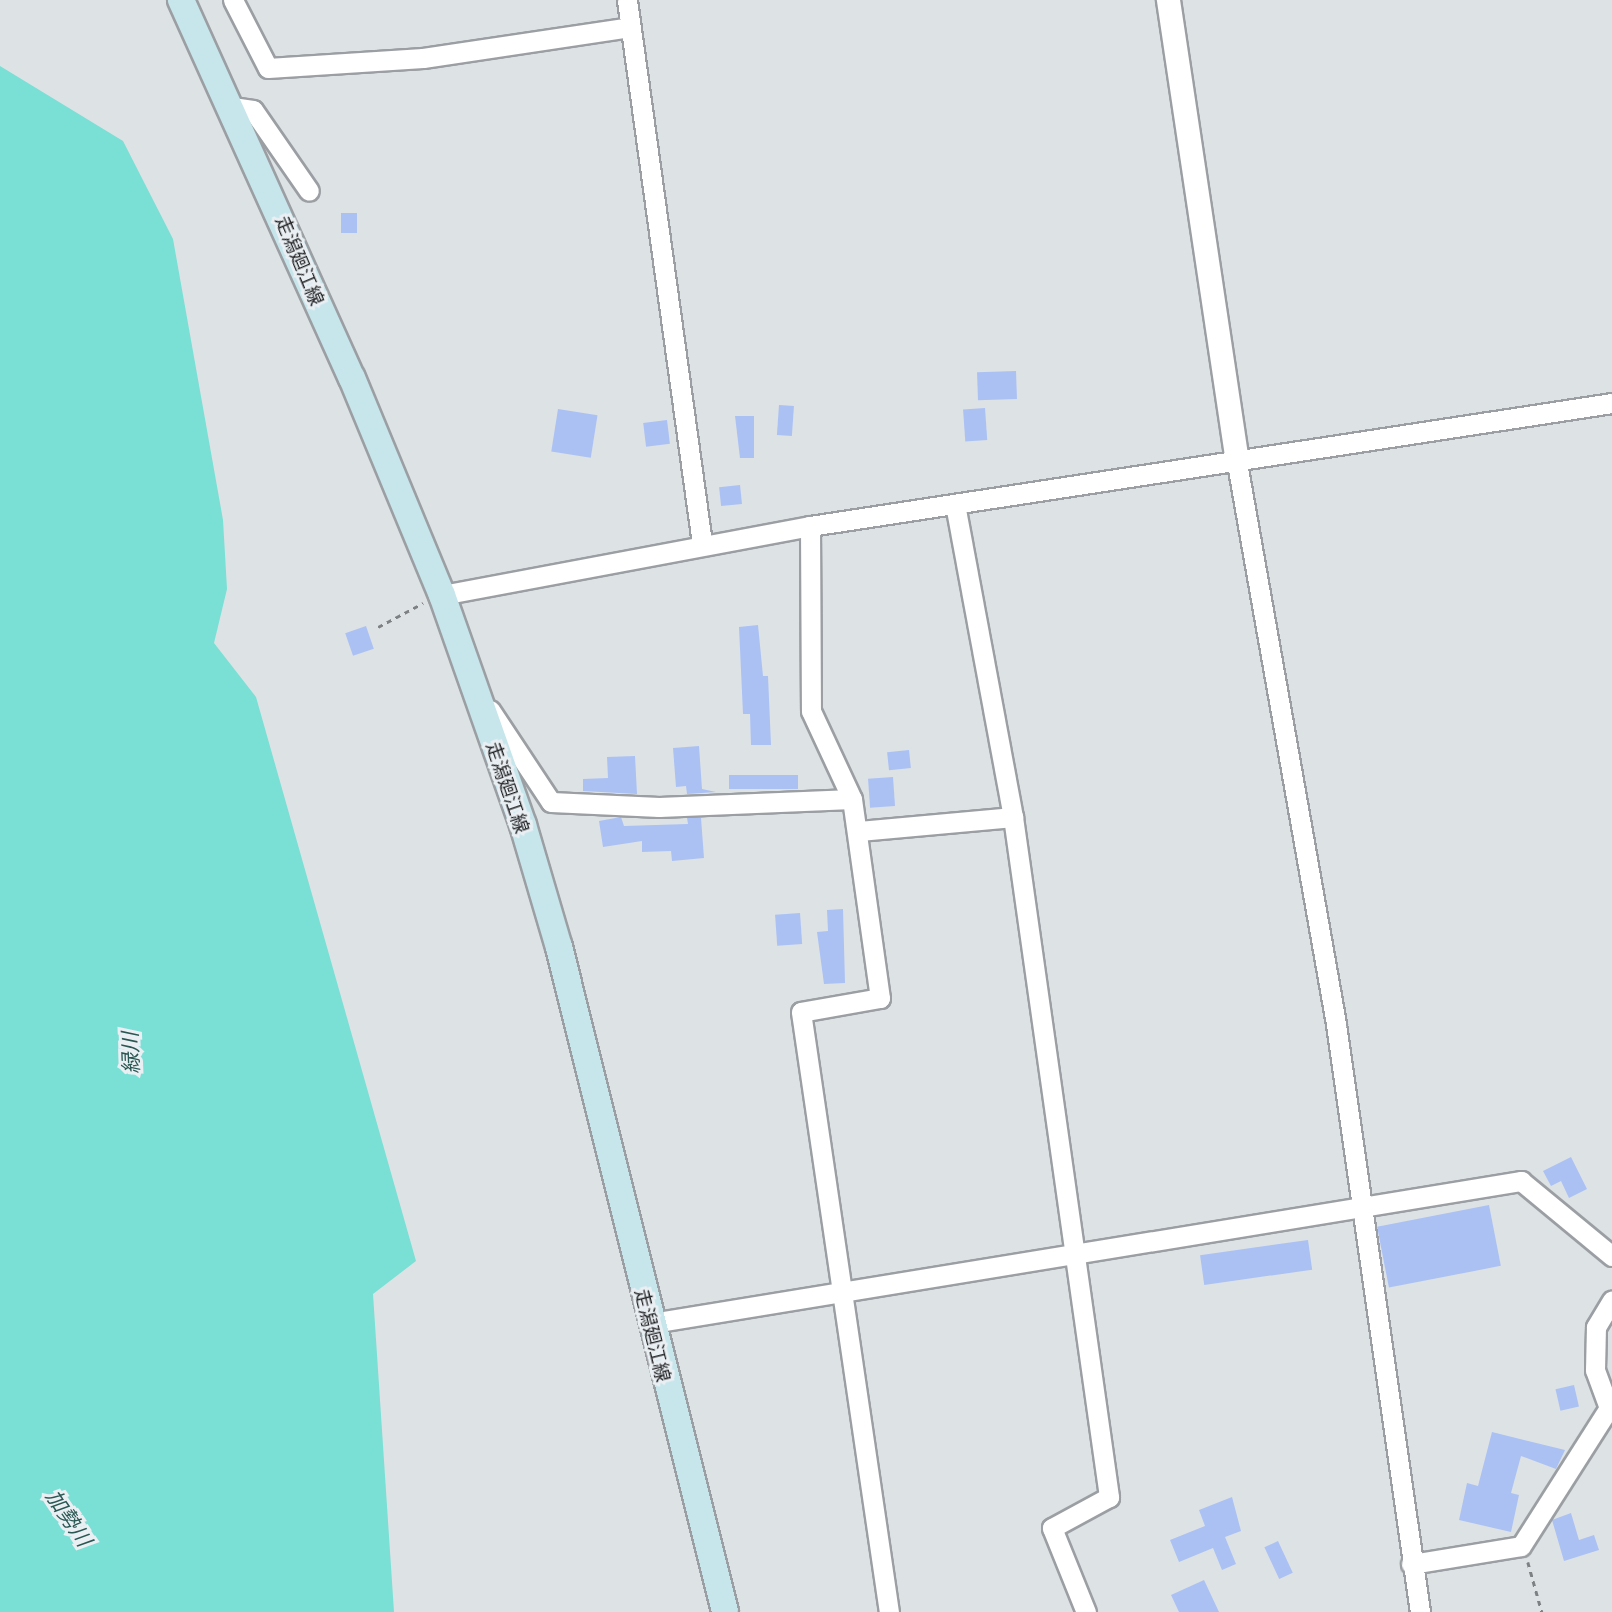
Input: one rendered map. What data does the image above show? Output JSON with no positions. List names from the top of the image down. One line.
{"streets":{"main road":["走潟廻江線"]},"water":["緑川","加勢川"]}
